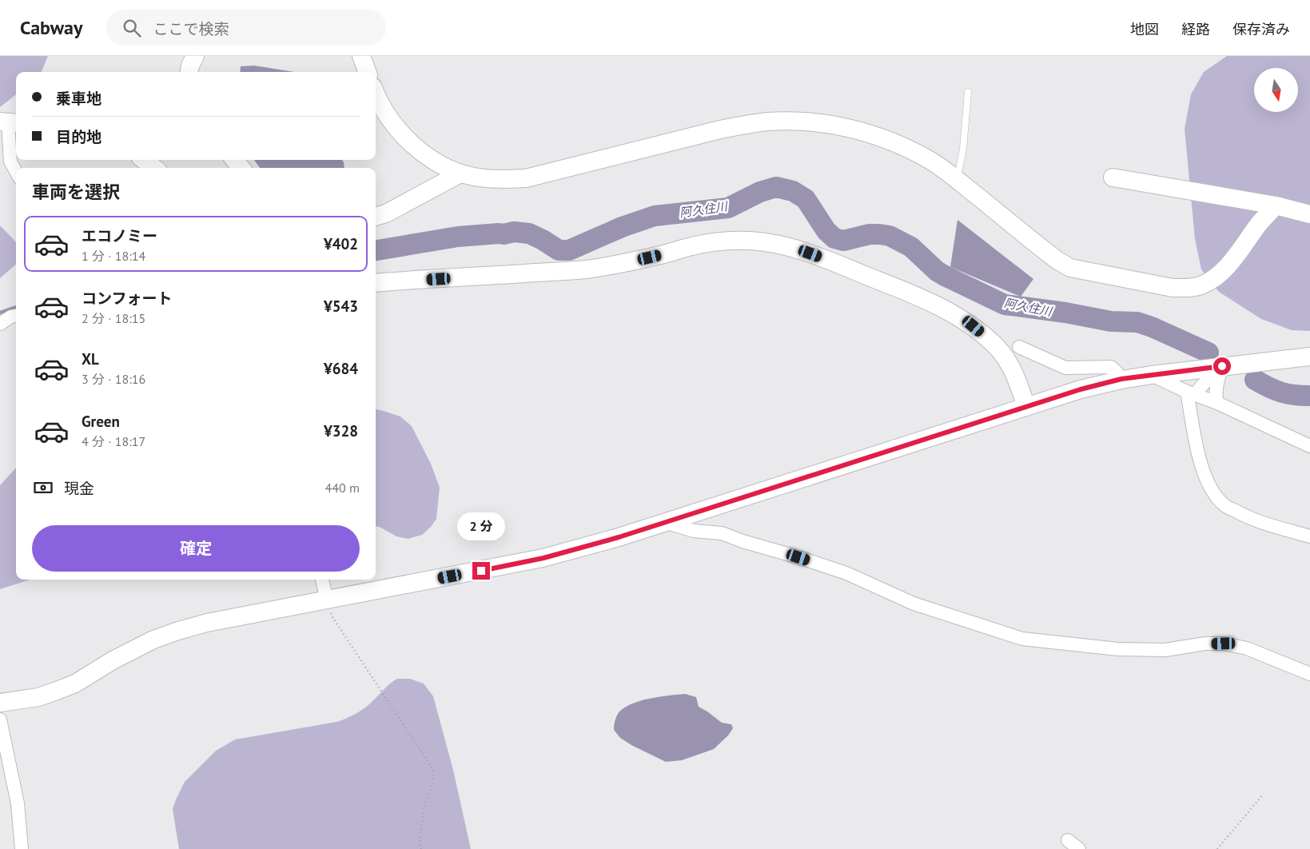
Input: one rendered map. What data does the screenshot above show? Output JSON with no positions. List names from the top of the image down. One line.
{"water":["阿久住川"],"north":"bottom","page":{"header":"Cabway","search":"ここで検索","nav":["地図","経路","保存済み"],"banner":["乗車地","目的地"],"heading":"車両を選択","list":[{"name":"エコノミー","note":"1 分 · 18:14","value":"¥402"},{"name":"コンフォート","note":"2 分 · 18:15","value":"¥543"},{"name":"XL","note":"3 分 · 18:16","value":"¥684"},{"name":"Green","note":"4 分 · 18:17","value":"¥328"}],"pay":["現金","440 m"],"bubble":"2 分","buttons":"確定"}}
